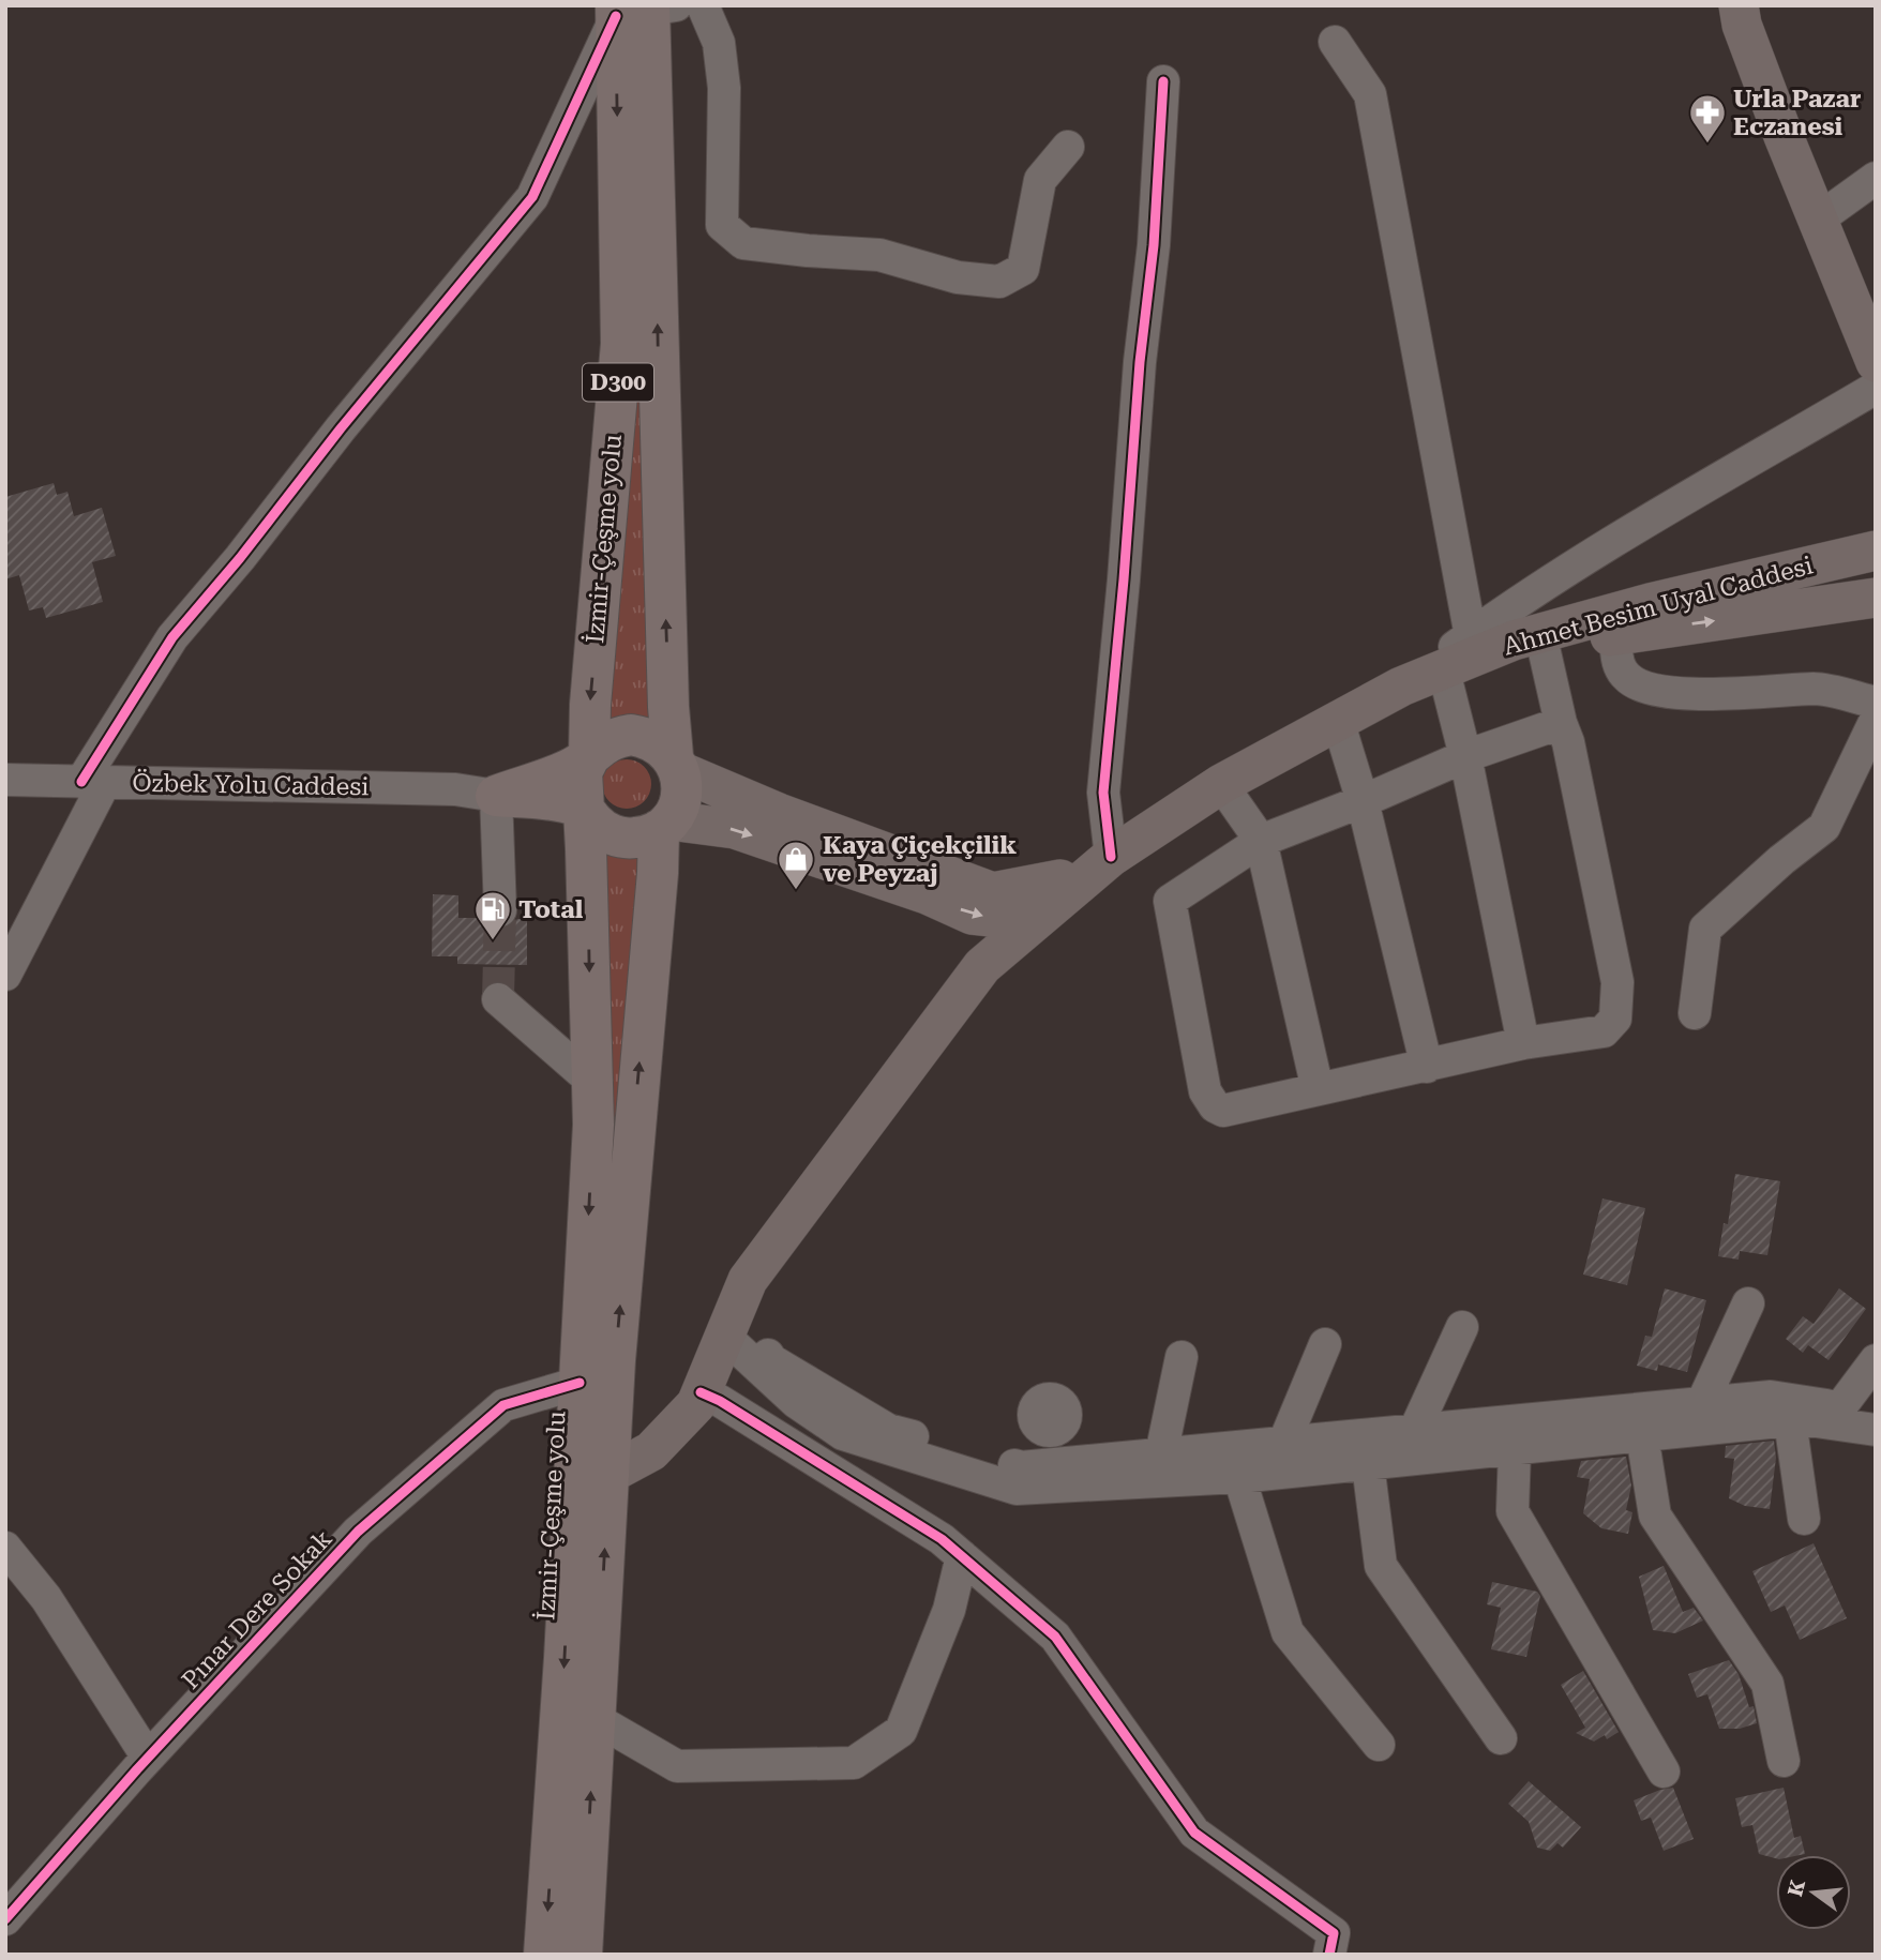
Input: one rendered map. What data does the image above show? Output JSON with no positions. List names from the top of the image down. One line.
{"streets":{"highway":["D300","İzmir-Çeşme yolu"],"main road":["Ahmet Besim Uyal Caddesi"],"street":["Özbek Yolu Caddesi","Pınar Dere Sokak"]},"crossings":[["D300","İzmir-Çeşme yolu"],["İzmir-Çeşme yolu","Pınar Dere Sokak"]],"places":{"pharmacy":["Urla Pazar Eczanesi"],"shop":["Kaya Çiçekçilik ve Peyzaj"],"fuel station":["Total"]},"north":"left"}
